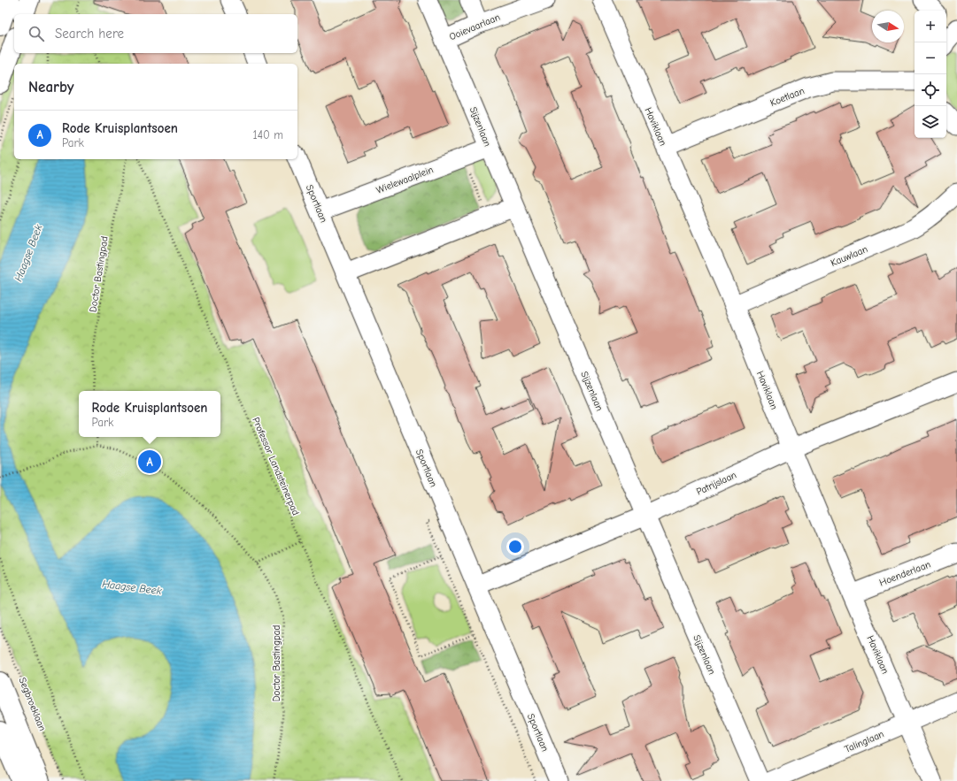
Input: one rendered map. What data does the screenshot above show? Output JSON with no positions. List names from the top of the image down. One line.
{"streets":{"street":["Ooievaarlaan","Koetlaan","Sijzenlaan","Haviklaan","Wielewaalplein","Sportlaan","Kauwlaan","Patrijslaan","Hoenderlaan","Talinglaan"],"path":["Doctor Bastingpad","Professor Landsteinerpad","Segbroeklaan"]},"crossings":[["Ooievaarlaan","Sijzenlaan"],["Koetlaan","Haviklaan"],["Sijzenlaan","Wielewaalplein"],["Sijzenlaan","Patrijslaan"],["Haviklaan","Kauwlaan"],["Haviklaan","Patrijslaan"],["Haviklaan","Hoenderlaan"],["Haviklaan","Talinglaan"],["Wielewaalplein","Sportlaan"],["Sportlaan","Patrijslaan"]],"water":["Haagse Beek"],"north":"right","page":{"map_buttons":["+","−"],"search":"Search here","heading":"Nearby","list":[{"mark":"A","name":"Rode Kruisplantsoen","note":"Park","value":"140 m"}],"popup":["Rode Kruisplantsoen","Park"],"pins":"A"}}
